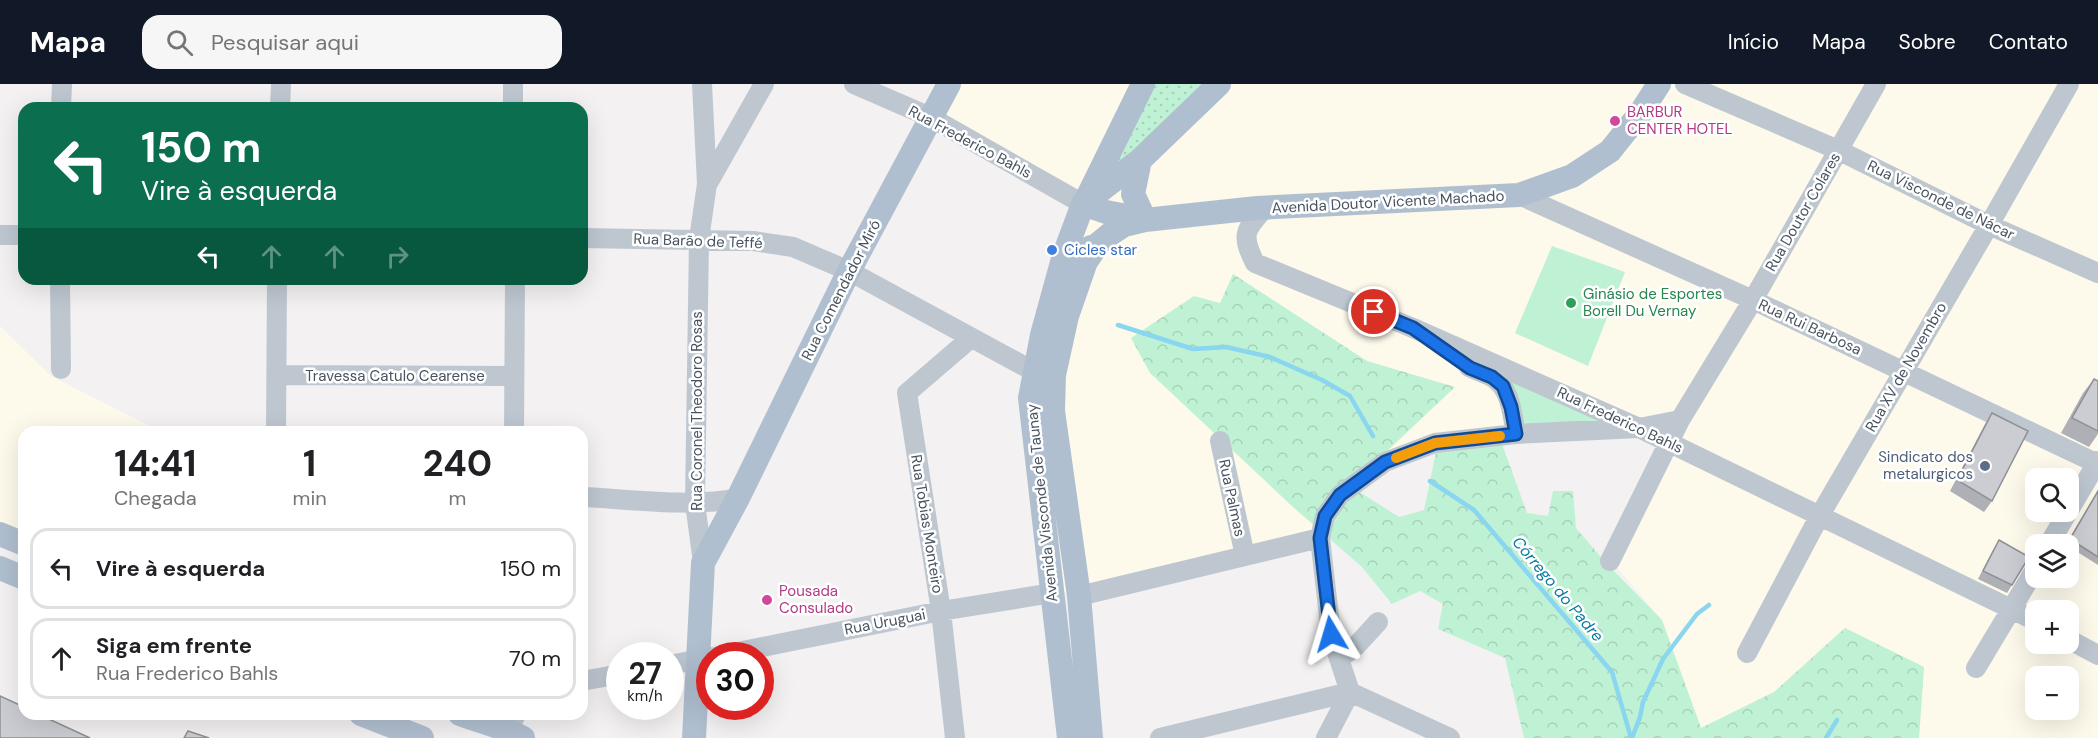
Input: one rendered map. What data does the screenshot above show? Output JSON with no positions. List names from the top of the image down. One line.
{"streets":{"main road":["Avenida Doutor Vicente Machado","Rua Comendador Miró","Rua Coronel Theodoro Rosas","Avenida Visconde de Taunay"],"street":["Rua Frederico Bahls","Rua Visconde de Nácar","Rua Doutor Colares","Rua Barão de Teffé","Rua Rui Barbosa","Rua XV de Novembro","Travessa Catulo Cearense","Rua Palmas","Rua Tobias Monteiro","Rua Uruguai"]},"crossings":[["Rua Frederico Bahls","Avenida Doutor Vicente Machado"],["Rua Frederico Bahls","Rua Doutor Colares"],["Rua Frederico Bahls","Rua Comendador Miró"],["Rua Frederico Bahls","Rua XV de Novembro"],["Rua Frederico Bahls","Avenida Visconde de Taunay"],["Rua Visconde de Nácar","Rua Doutor Colares"],["Rua Visconde de Nácar","Rua XV de Novembro"],["Avenida Doutor Vicente Machado","Rua Rui Barbosa"],["Avenida Doutor Vicente Machado","Avenida Visconde de Taunay"],["Rua Doutor Colares","Rua Rui Barbosa"],["Rua Barão de Teffé","Rua Comendador Miró"],["Rua Barão de Teffé","Rua Coronel Theodoro Rosas"],["Rua Barão de Teffé","Avenida Visconde de Taunay"],["Rua Barão de Teffé","Rua Tobias Monteiro"],["Rua Comendador Miró","Rua Coronel Theodoro Rosas"],["Rua Rui Barbosa","Rua XV de Novembro"],["Avenida Visconde de Taunay","Rua Uruguai"],["Rua Tobias Monteiro","Rua Uruguai"]],"water":["Córrego do Padre"],"places":["BARBUR CENTER HOTEL","Cicles star","Ginásio de Esportes Borell Du Vernay","Sindicato dos metalurgicos","Pousada Consulado"],"page":{"header":"Mapa","search":"Pesquisar aqui","nav":["Início","Mapa","Sobre","Contato"],"turn":["150 m","Vire à esquerda"],"eta":["14:41","Chegada","1","min","240","m"],"map_buttons":["+","−"],"list":[{"name":"Vire à esquerda","value":"150 m"},{"name":"Siga em frente","note":"Rua Frederico Bahls","value":"70 m"}],"speed":"27 km/h","limit":"30"}}
